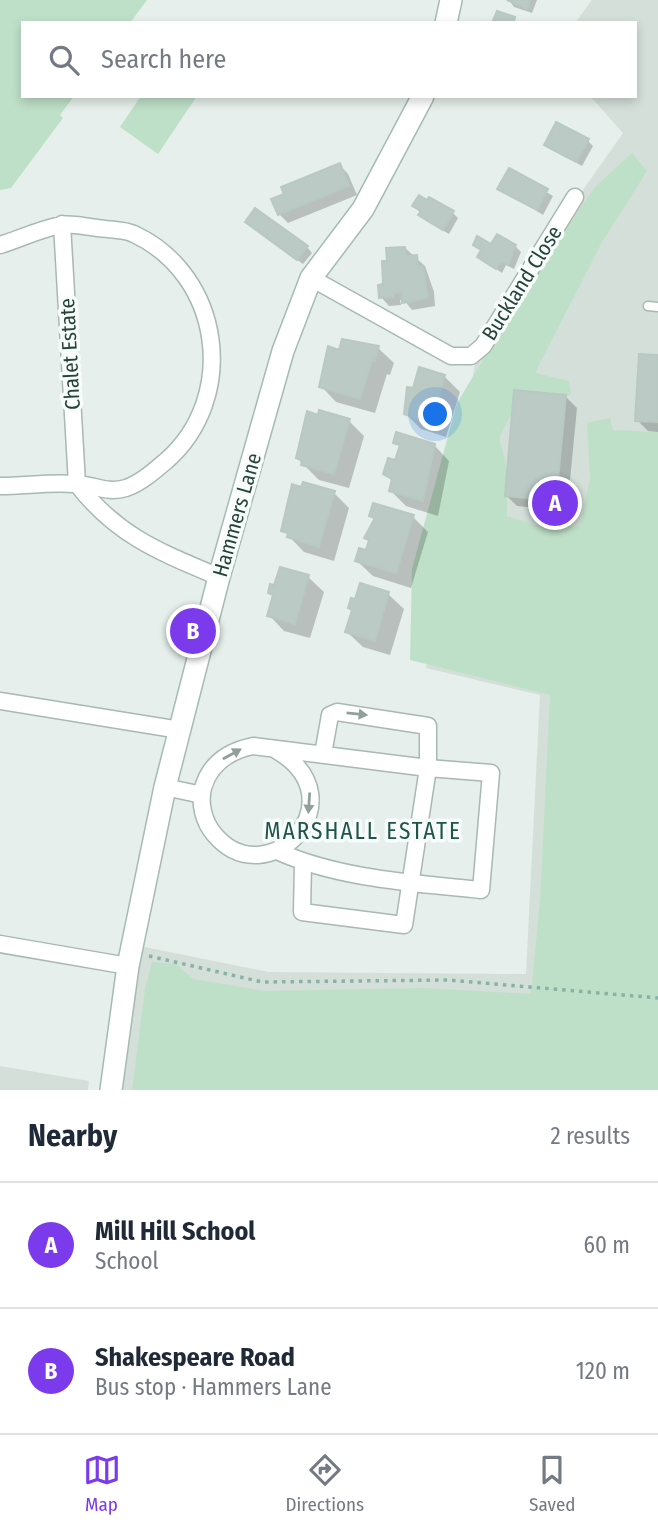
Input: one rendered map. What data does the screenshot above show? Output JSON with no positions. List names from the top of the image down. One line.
{"streets":{"main road":["Hammers Lane"],"street":["Buckland Close","Chalet Estate"]},"crossings":[["Buckland Close","Hammers Lane"]],"districts":["MARSHALL ESTATE"],"page":{"search":"Search here","pins":["A","B"],"heading":["Nearby","2 results"],"list":[{"mark":"A","name":"Mill Hill School","note":"School","value":"60 m"},{"mark":"B","name":"Shakespeare Road","note":"Bus stop · Hammers Lane","value":"120 m"}],"nav":["Map","Directions","Saved"]}}
